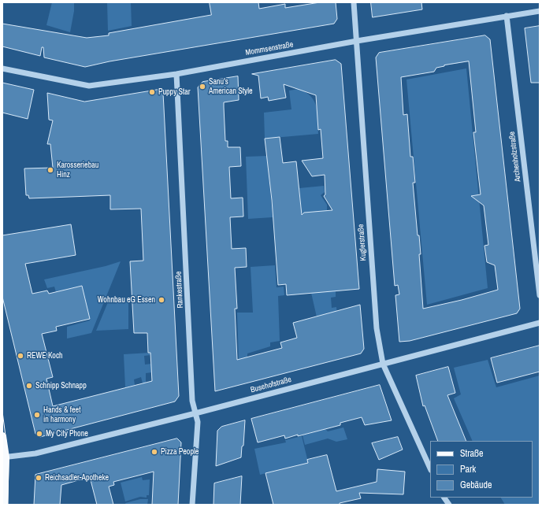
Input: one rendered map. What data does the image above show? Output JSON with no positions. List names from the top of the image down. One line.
{"streets":{"street":["Mommsenstraße","Archenholzstraße","Kuglerstraße","Rankestraße","Busehofstraße"]},"crossings":[["Mommsenstraße","Archenholzstraße"],["Mommsenstraße","Kuglerstraße"],["Mommsenstraße","Rankestraße"],["Kuglerstraße","Busehofstraße"],["Rankestraße","Busehofstraße"]],"places":["Sanu's American Style","Puppy Star","Karosseriebau Hinz","Wohnbau eG Essen","REWE Koch","Schnipp Schnapp","Hands & feet in harmony","My City Phone","Pizza People","Reichsadler-Apotheke"],"legend":["Straße","Park","Gebäude"]}
